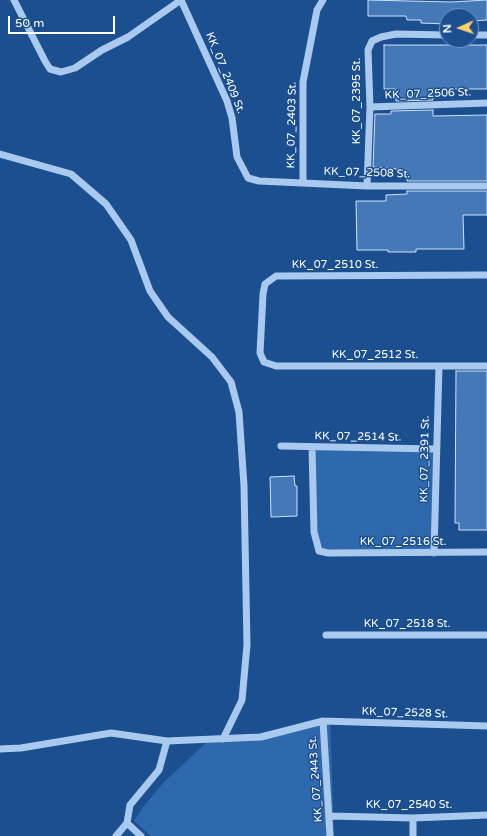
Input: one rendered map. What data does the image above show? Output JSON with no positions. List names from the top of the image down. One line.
{"streets":{"street":["KK_07_2409 St.","KK_07_2506 St.","KK_07_2395 St.","KK_07_2403 St.","KK_07_2508 St.","KK_07_2510 St.","KK_07_2512 St.","KK_07_2514 St.","KK_07_2391 St.","KK_07_2516 St.","KK_07_2518 St.","KK_07_2528 St.","KK_07_2443 St.","KK_07_2540 St."]},"crossings":[["KK_07_2409 St.","KK_07_2508 St."],["KK_07_2506 St.","KK_07_2395 St."],["KK_07_2395 St.","KK_07_2508 St."],["KK_07_2403 St.","KK_07_2508 St."],["KK_07_2510 St.","KK_07_2512 St."],["KK_07_2512 St.","KK_07_2391 St."],["KK_07_2514 St.","KK_07_2391 St."],["KK_07_2514 St.","KK_07_2516 St."],["KK_07_2391 St.","KK_07_2516 St."],["KK_07_2528 St.","KK_07_2443 St."],["KK_07_2443 St.","KK_07_2540 St."]],"scale_bar":"50 m","north":"left"}
